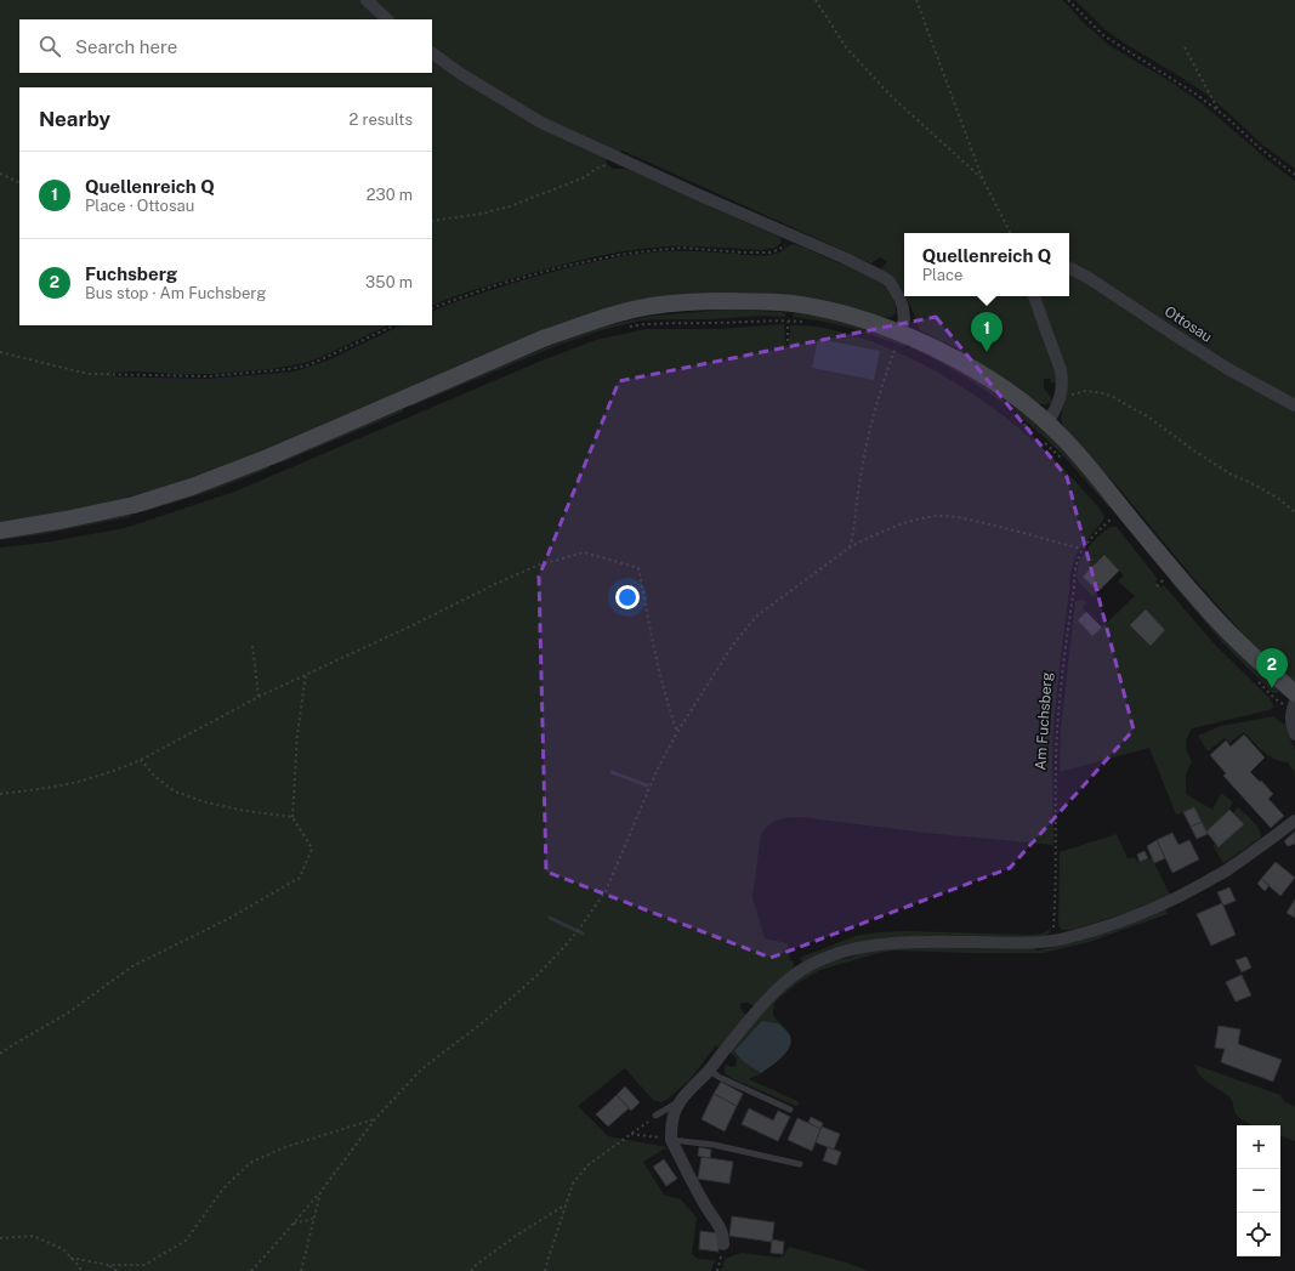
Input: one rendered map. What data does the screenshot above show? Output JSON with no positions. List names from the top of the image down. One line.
{"streets":{"street":["Ottosau"],"path":["Am Fuchsberg"]},"page":{"search":"Search here","heading":["Nearby","2 results"],"list":[{"mark":"1","name":"Quellenreich Q","note":"Place · Ottosau","value":"230 m"},{"mark":"2","name":"Fuchsberg","note":"Bus stop · Am Fuchsberg","value":"350 m"}],"popup":["Quellenreich Q","Place"],"pins":["1","2"],"map_buttons":["+","−"]}}
